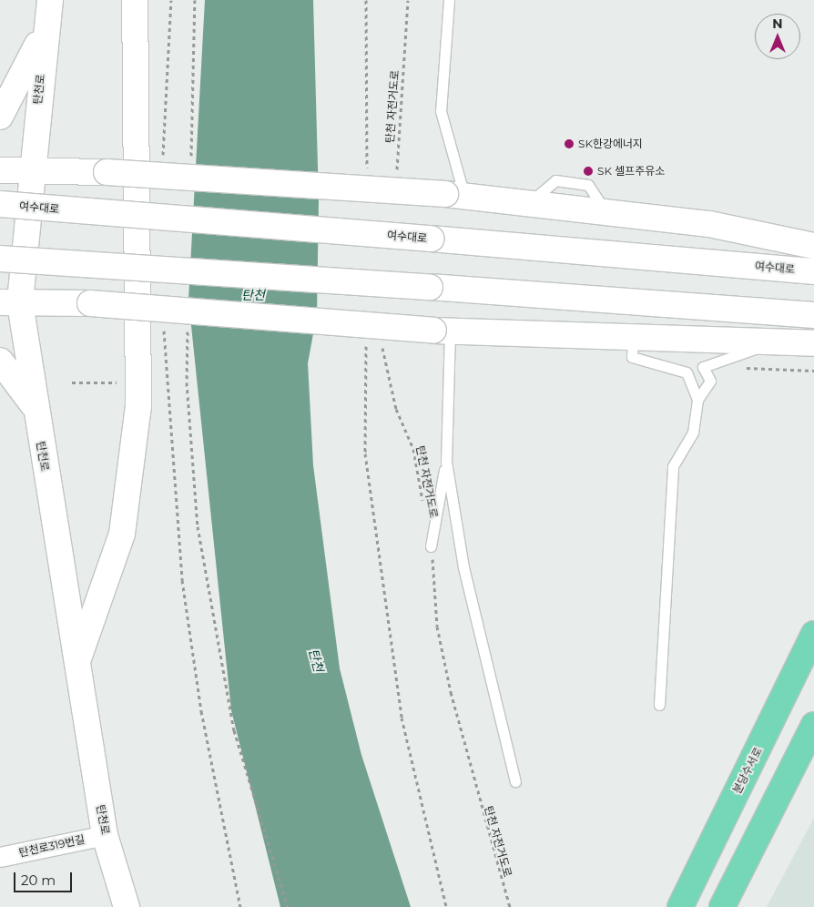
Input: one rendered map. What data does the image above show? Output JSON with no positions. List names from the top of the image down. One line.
{"streets":{"highway":["분당수서로"],"main road":["탄천로","여수대로"],"street":["탄천로319번길"],"path":["탄천 자전거도로"]},"crossings":[["탄천로","탄천로319번길"]],"water":["탄천"],"places":["SK한강에너지","SK 셀프주유소"],"scale_bar":"20 m","north":"top"}
